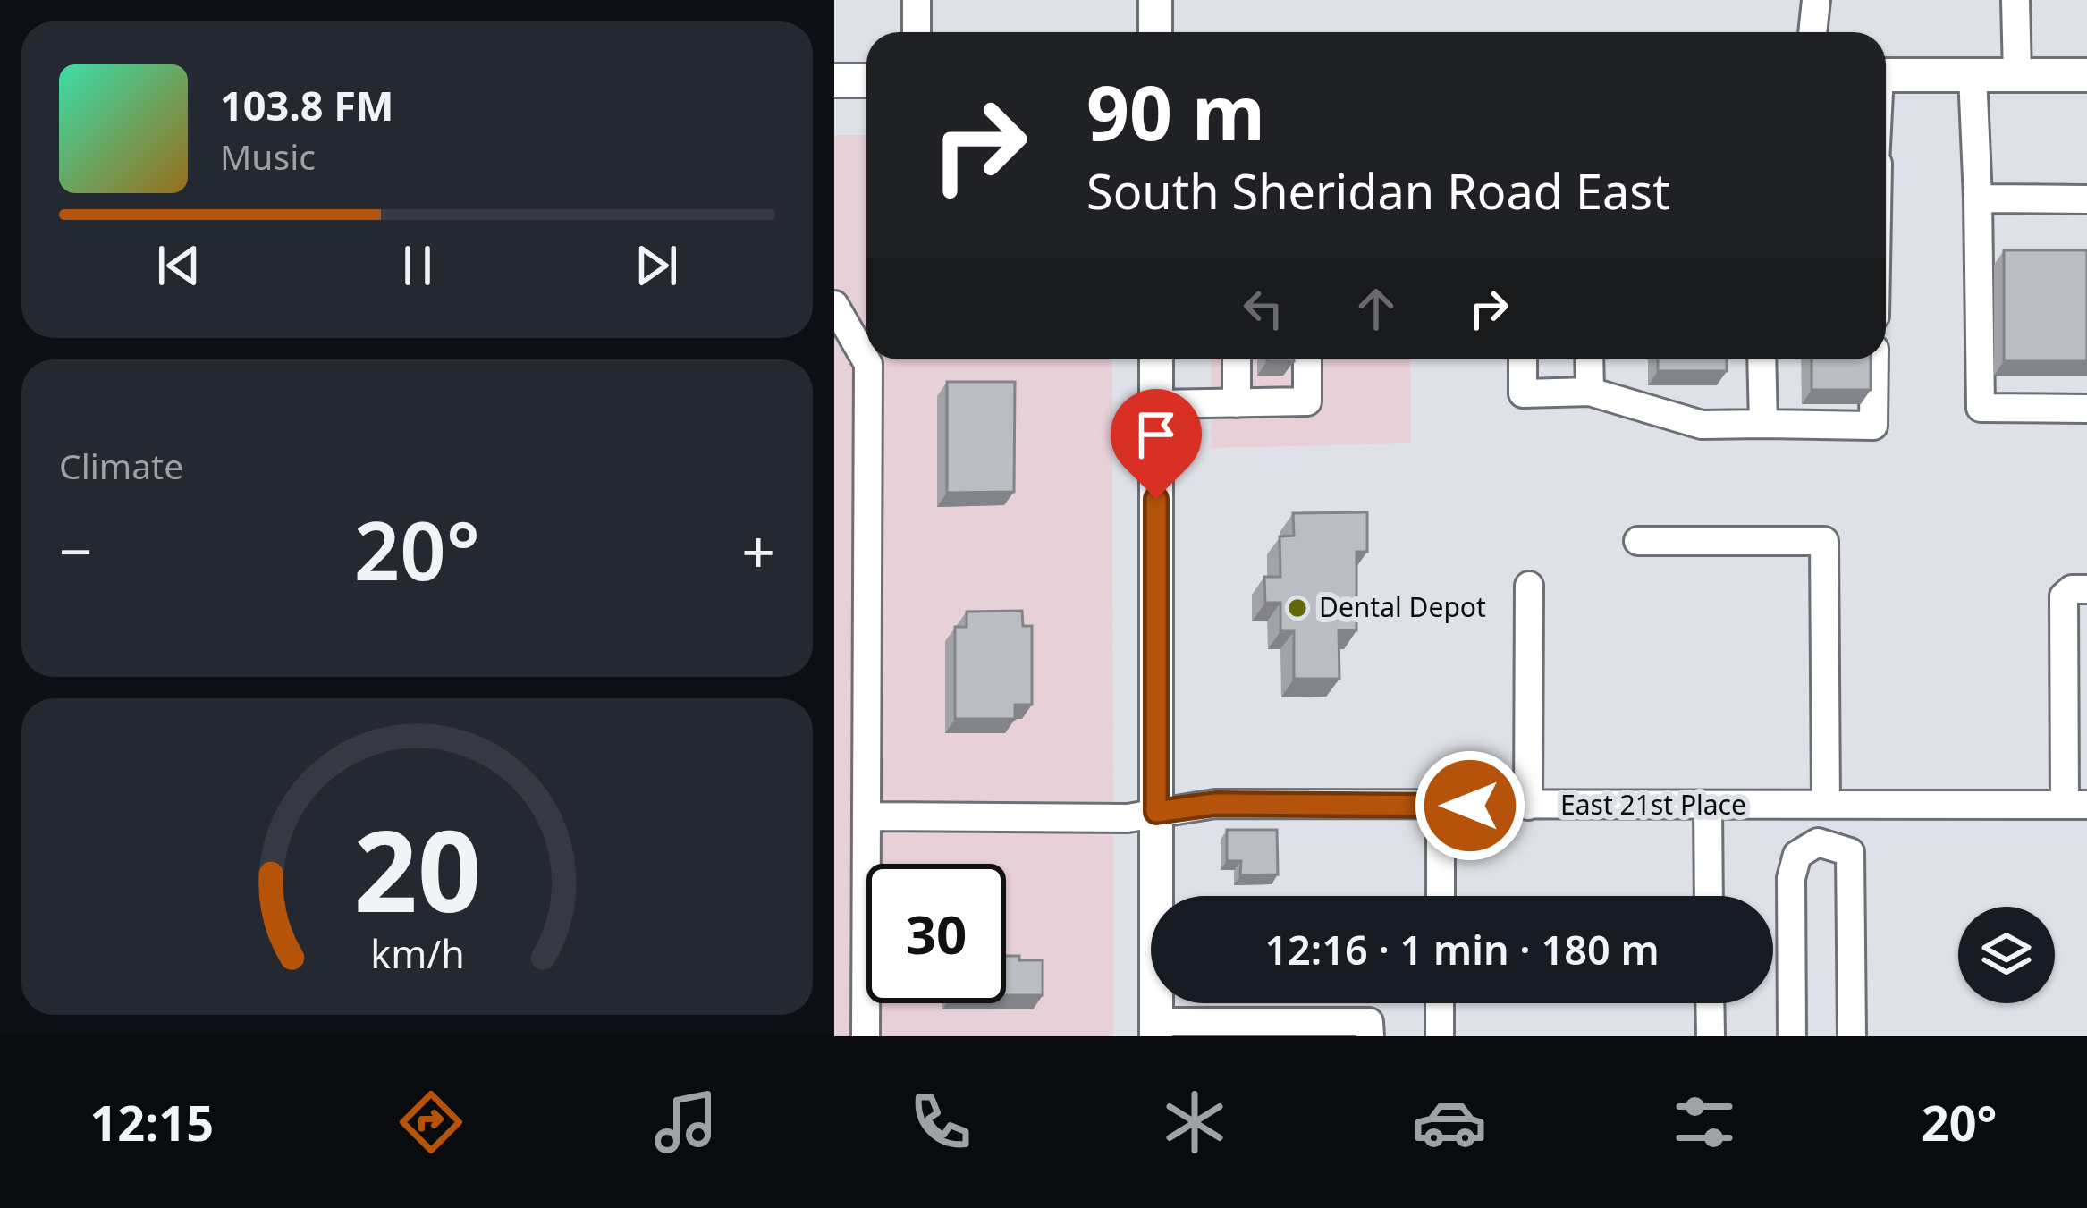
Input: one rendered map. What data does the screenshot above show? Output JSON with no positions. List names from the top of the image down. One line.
{"streets":{"street":["East 21st Place"]},"places":["Dental Depot"],"page":{"turn":["90 m","South Sheridan Road East"],"song":["103.8 FM","Music"],"tile":"Climate","heat":["−","20°","+"],"limit":"30","trip":"12:16 · 1 min · 180 m","tabs":["12:15","20°"],"gauge":["20","km/h"]}}
